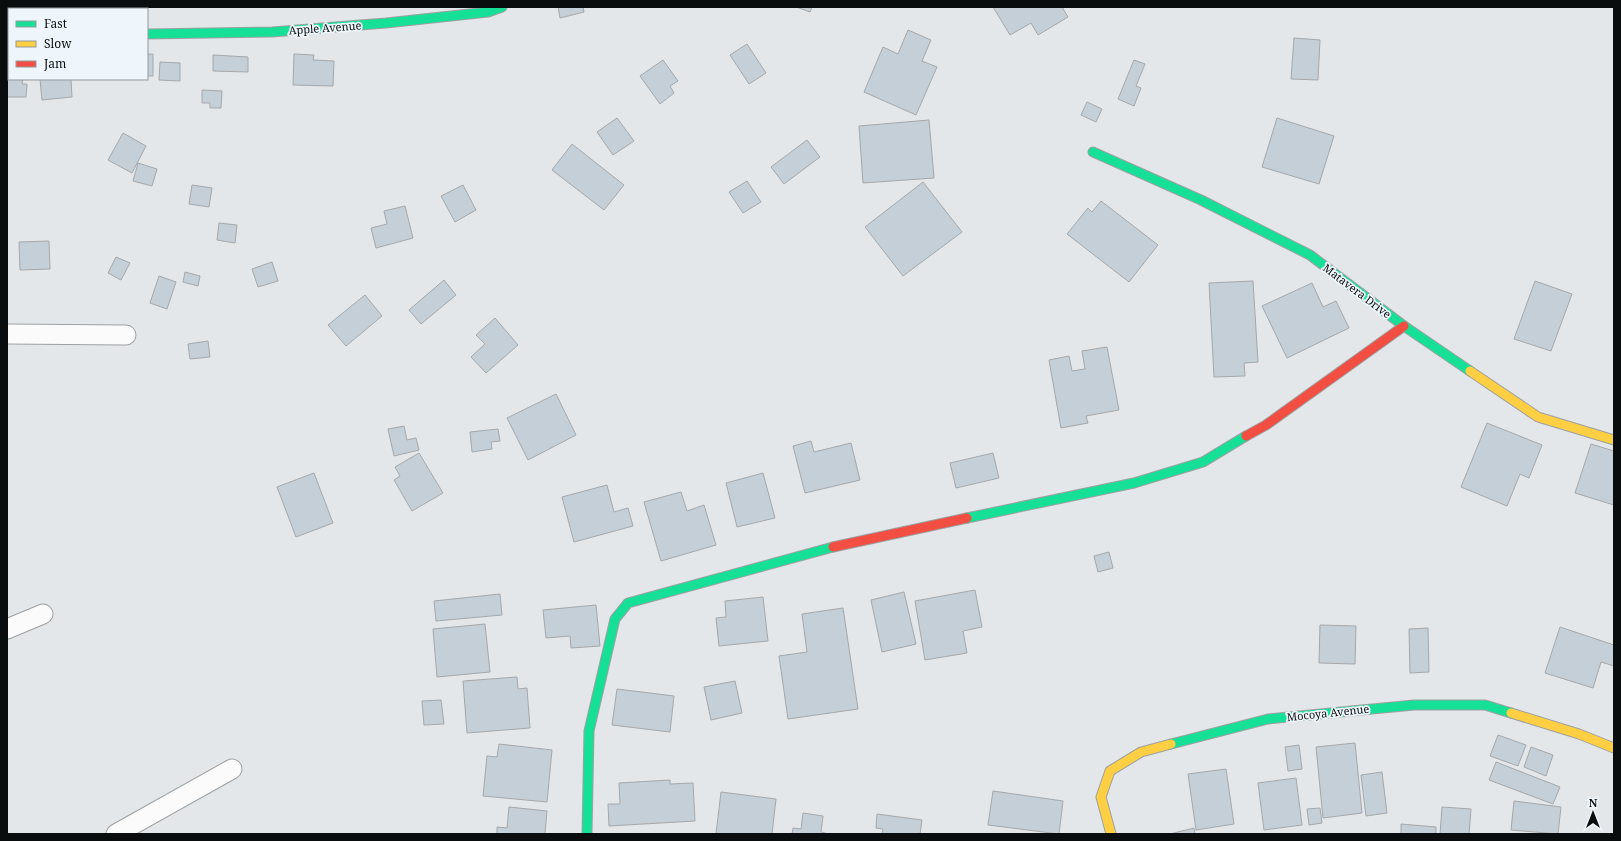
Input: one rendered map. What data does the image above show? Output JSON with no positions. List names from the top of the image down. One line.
{"streets":{"street":["Apple Avenue","Matavera Drive","Mocoya Avenue"]},"legend":["Fast","Slow","Jam"],"north":"top"}
